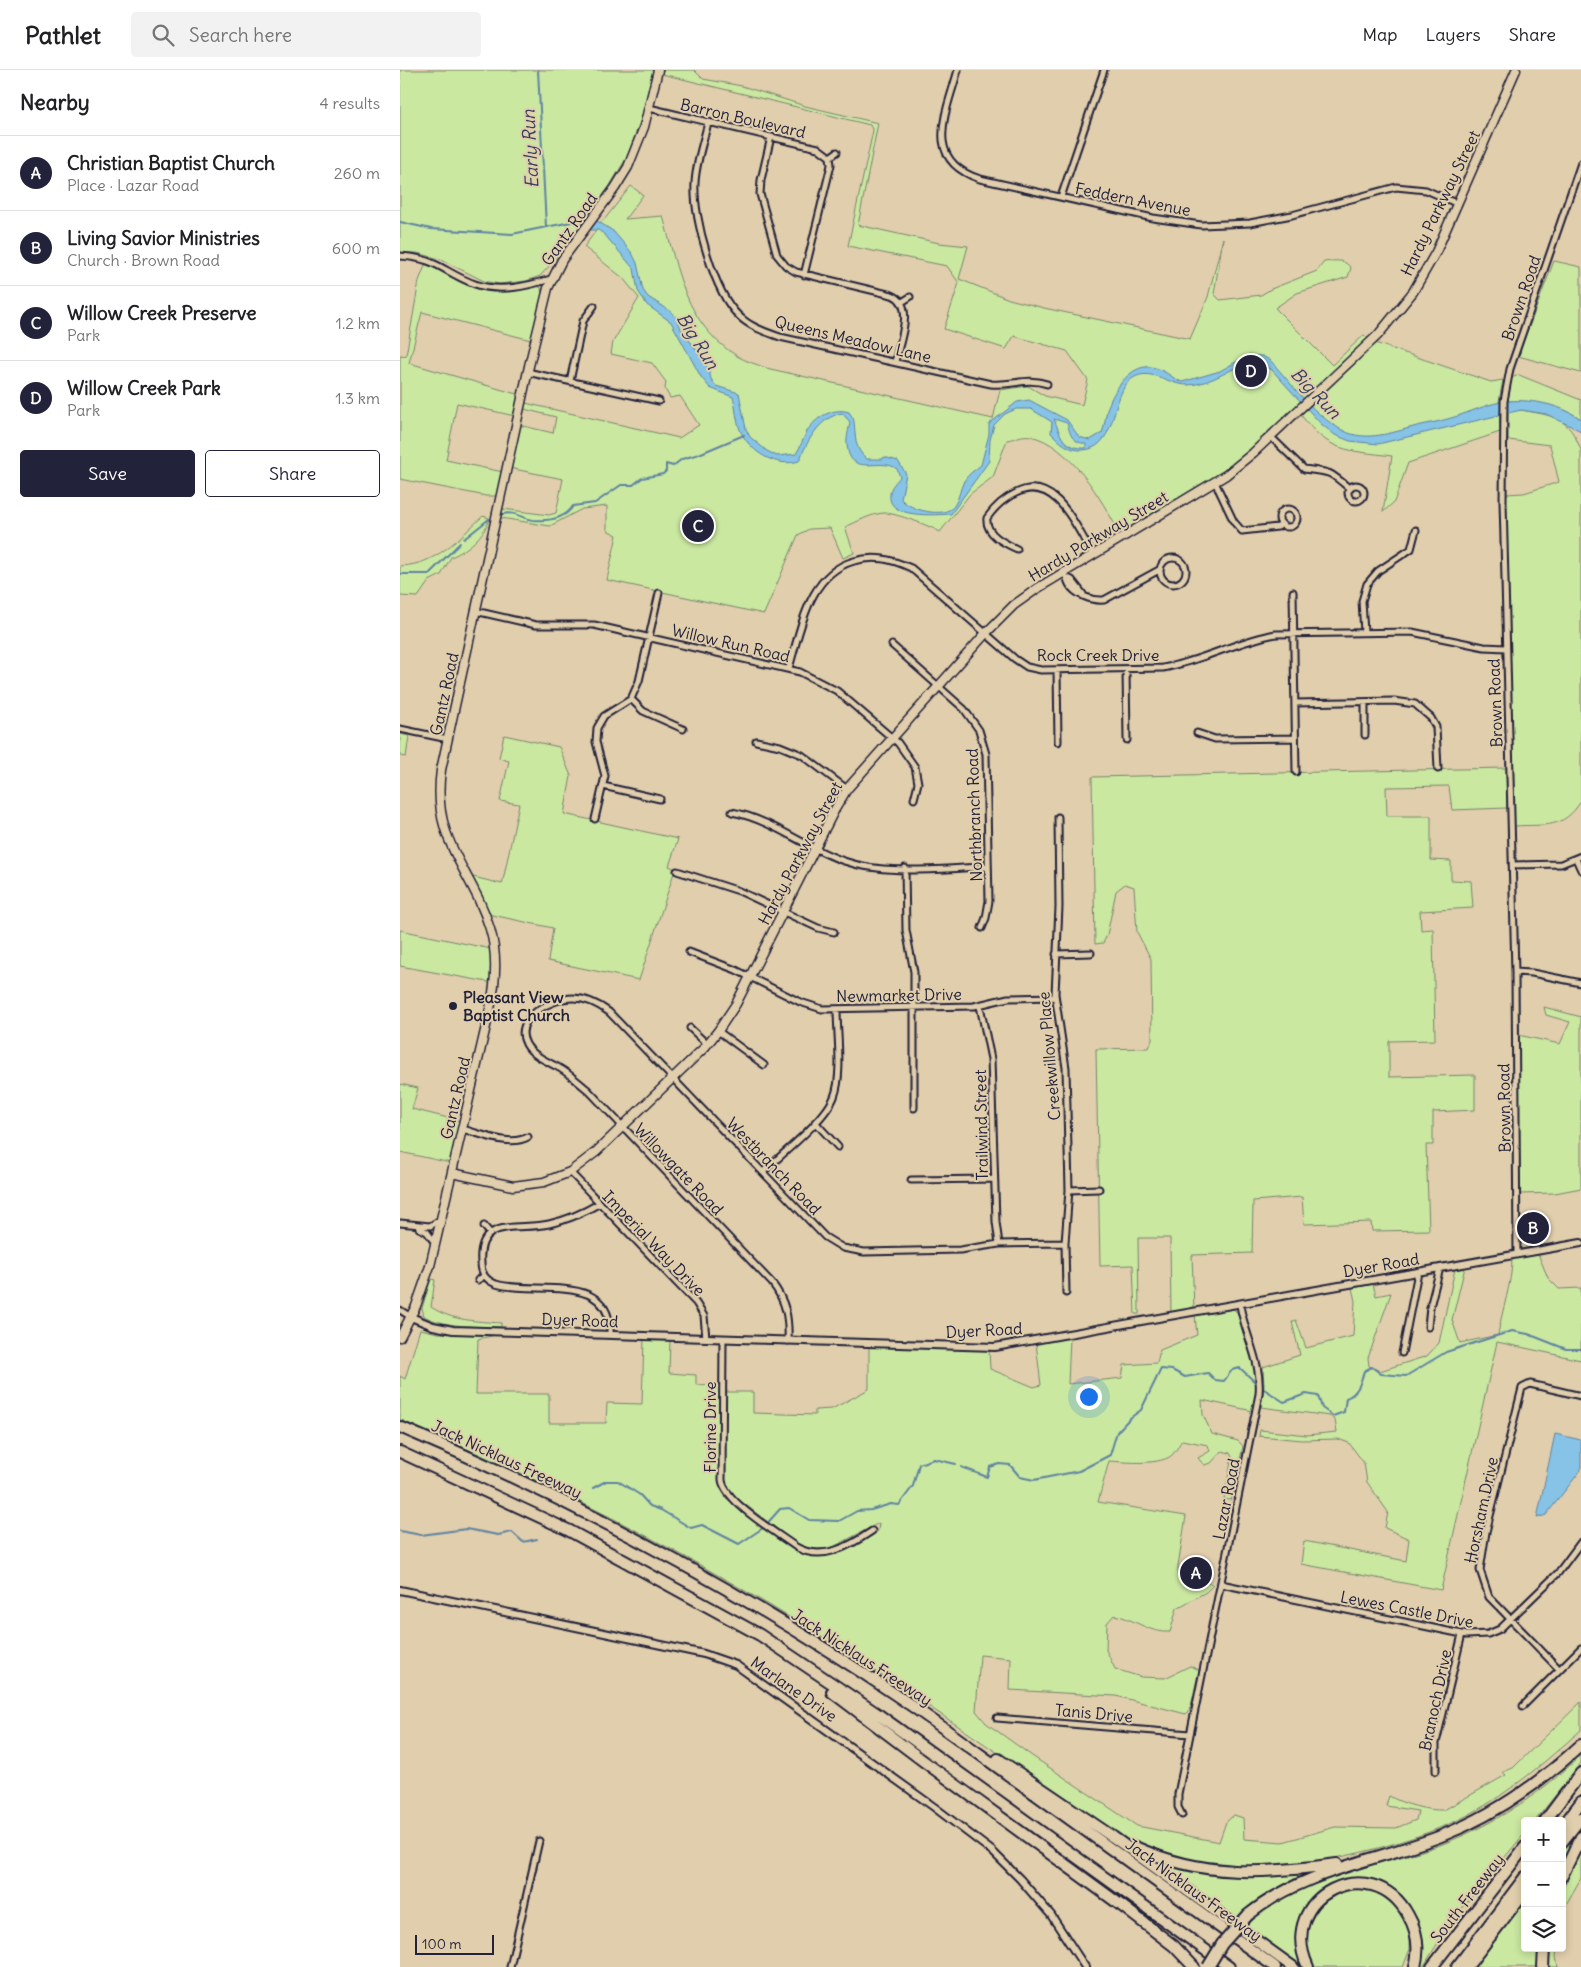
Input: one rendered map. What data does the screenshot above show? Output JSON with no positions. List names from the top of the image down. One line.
{"streets":{"highway":["Jack Nicklaus Freeway","South Freeway"],"main road":["Hardy Parkway Street","Gantz Road"],"street":["Barron Boulevard","Feddern Avenue","Brown Road","Queens Meadow Lane","Willow Run Road","Rock Creek Drive","Northbranch Road","Newmarket Drive","Creekwillow Place","Trailwind Street","Westbranch Road","Willowgate Road","Imperial Way Drive","Dyer Road","Florine Drive","Lazar Road","Horsham Drive","Lewes Castle Drive","Marlane Drive","Branoch Drive","Tanis Drive"]},"crossings":[["Barron Boulevard","Gantz Road"],["Barron Boulevard","Queens Meadow Lane"],["Feddern Avenue","Hardy Parkway Street"],["Hardy Parkway Street","Gantz Road"],["Hardy Parkway Street","Willow Run Road"],["Hardy Parkway Street","Rock Creek Drive"],["Hardy Parkway Street","Northbranch Road"],["Hardy Parkway Street","Newmarket Drive"],["Hardy Parkway Street","Westbranch Road"],["Hardy Parkway Street","Willowgate Road"],["Hardy Parkway Street","Imperial Way Drive"],["Gantz Road","Willow Run Road"],["Gantz Road","Dyer Road"],["Brown Road","Rock Creek Drive"],["Brown Road","Dyer Road"],["Willow Run Road","Rock Creek Drive"],["Newmarket Drive","Creekwillow Place"],["Newmarket Drive","Trailwind Street"],["Creekwillow Place","Westbranch Road"],["Trailwind Street","Westbranch Road"],["Westbranch Road","Willowgate Road"],["Willowgate Road","Dyer Road"],["Imperial Way Drive","Dyer Road"],["Dyer Road","Florine Drive"],["Dyer Road","Lazar Road"],["Lazar Road","Lewes Castle Drive"],["Lazar Road","Tanis Drive"],["Horsham Drive","Lewes Castle Drive"],["Lewes Castle Drive","Branoch Drive"]],"water":["Early Run","Big Run"],"places":["Pleasant View Baptist Church"],"scale_bar":"100 m","page":{"header":"Pathlet","search":"Search here","nav":["Map","Layers","Share"],"heading":["Nearby","4 results"],"list":[{"mark":"A","name":"Christian Baptist Church","note":"Place · Lazar Road","value":"260 m"},{"mark":"B","name":"Living Savior Ministries","note":"Church · Brown Road","value":"600 m"},{"mark":"C","name":"Willow Creek Preserve","note":"Park","value":"1.2 km"},{"mark":"D","name":"Willow Creek Park","note":"Park","value":"1.3 km"}],"pins":["D","C","B","A"],"buttons":["Save","Share"],"map_buttons":["+","−"],"scale":"100 m"}}
